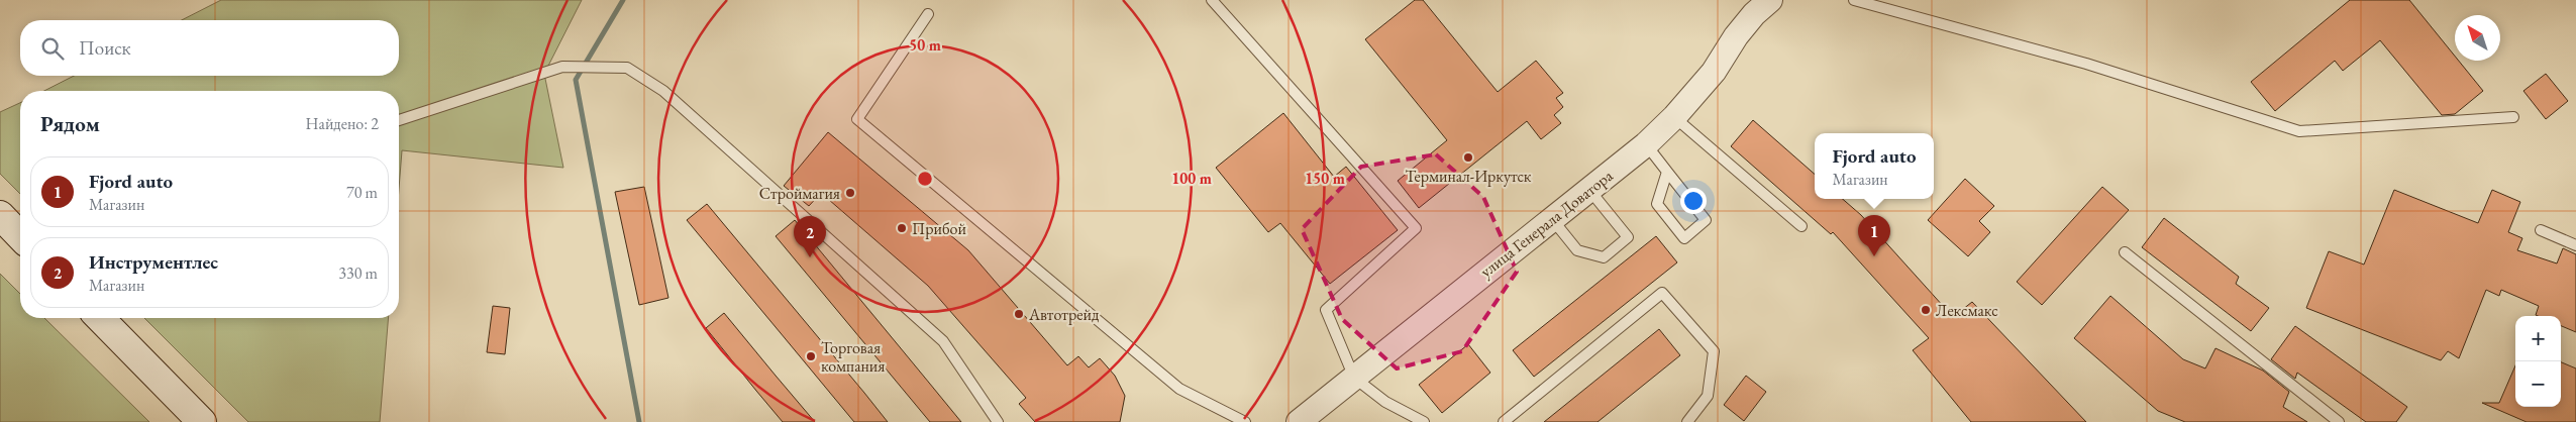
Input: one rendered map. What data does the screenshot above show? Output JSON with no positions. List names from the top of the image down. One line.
{"streets":{"street":["улица Генерала Доватора"]},"places":["Терминал-Иркутск","Строймагия","Прибой","Лексмакс","Автотрейд","Торговая компания"],"north":"top left","page":{"search":"Поиск","heading":["Рядом","Найдено: 2"],"popup":["Fjord auto","Магазин"],"list":[{"mark":"1","name":"Fjord auto","note":"Магазин","value":"70 m"},{"mark":"2","name":"Инструментлес","note":"Магазин","value":"330 m"}],"pins":["1","2"],"map_buttons":["+","−"]},"rings":["50 m","100 m","150 m"]}
